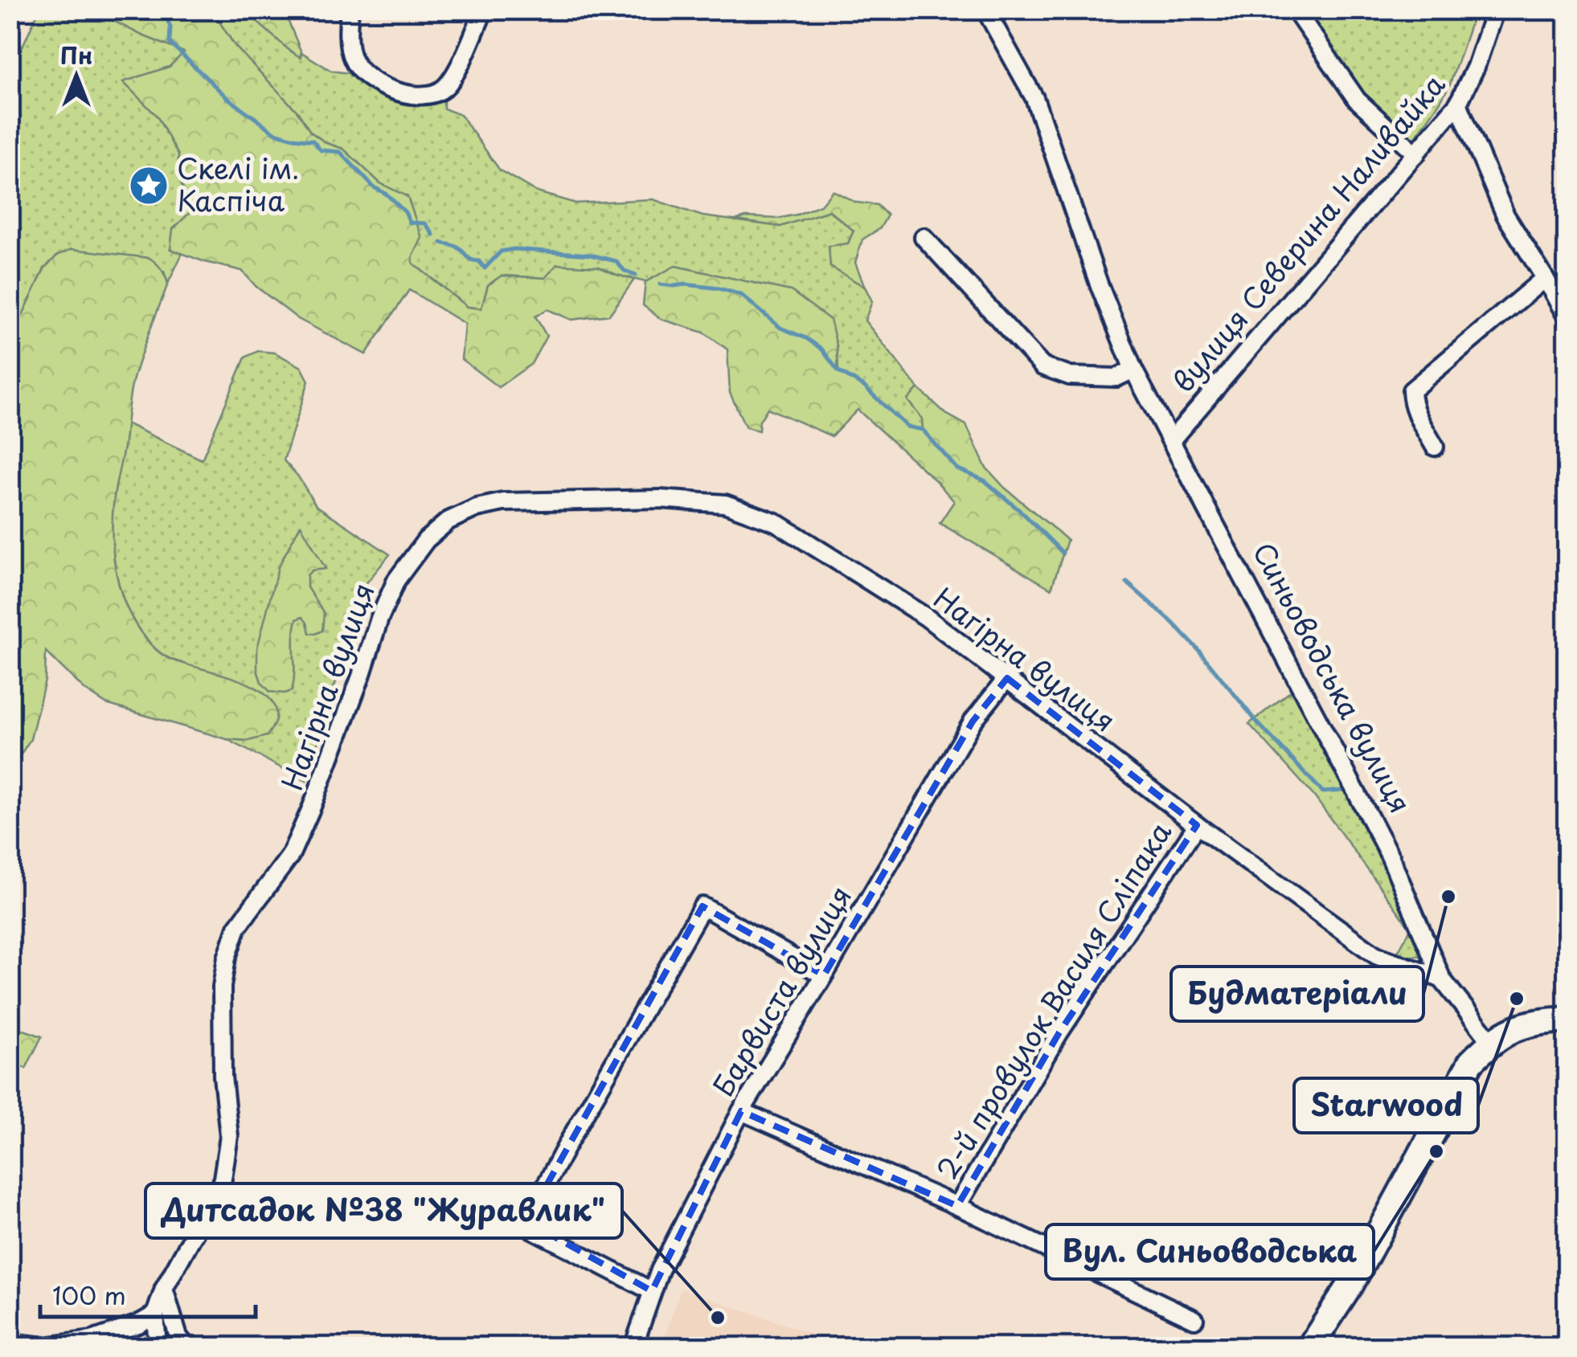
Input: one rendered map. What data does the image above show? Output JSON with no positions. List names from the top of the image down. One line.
{"streets":{"street":["вулиця Северина Наливайка","Нагірна вулиця","Синьоводська вулиця","Барвиста вулиця","2-й провулок Василя Сліпака"]},"crossings":[["вулиця Северина Наливайка","Синьоводська вулиця"],["Нагірна вулиця","Синьоводська вулиця"],["Нагірна вулиця","Барвиста вулиця"],["Нагірна вулиця","2-й провулок Василя Сліпака"],["Барвиста вулиця","2-й провулок Василя Сліпака"]],"places":{"place":["Скелі ім. Каспіча"],"other":["Будматеріали","Starwood","Вул. Синьоводська","Дитсадок №38 \"Журавлик\""]},"scale_bar":"100 m","north":"top"}
